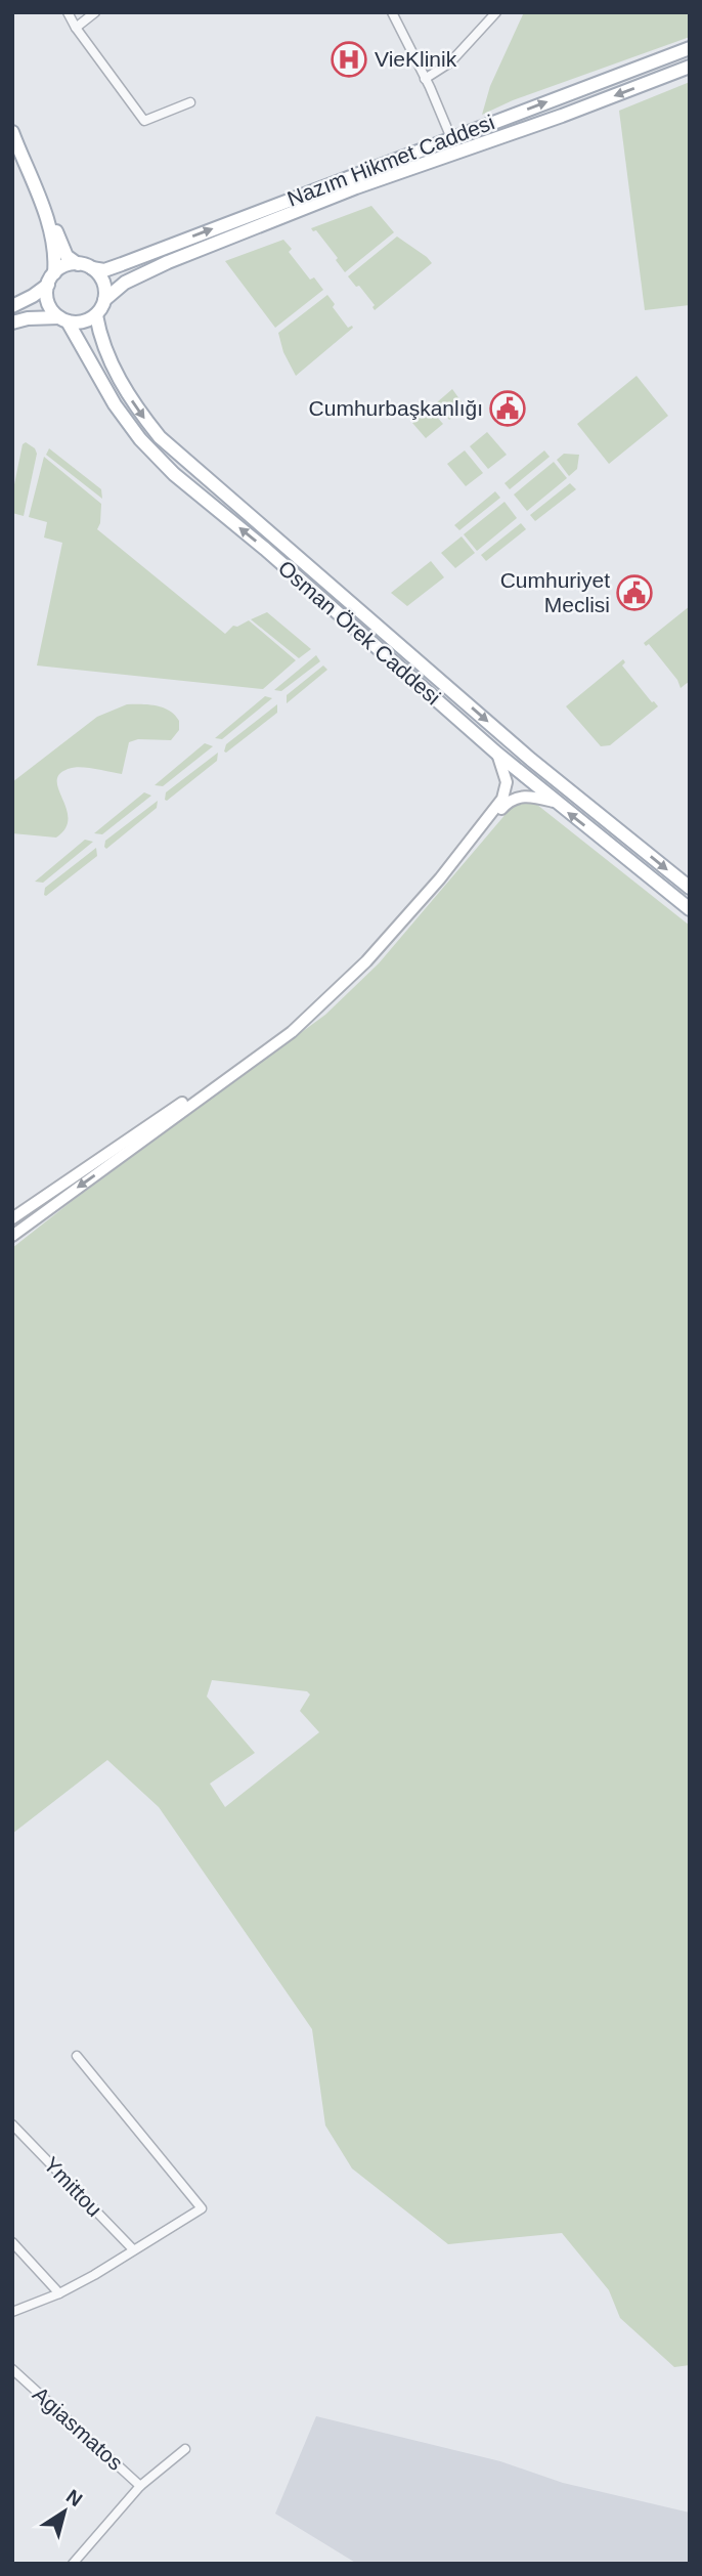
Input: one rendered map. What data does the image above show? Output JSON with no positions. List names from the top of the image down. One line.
{"streets":{"main road":["Nazım Hikmet Caddesi","Osman Örek Caddesi"],"street":["Ymittou","Agiasmatos"]},"crossings":[["Nazım Hikmet Caddesi","Osman Örek Caddesi"]],"places":{"hospital":["VieKlinik"],"public building":["Cumhurbaşkanlığı","Cumhuriyet Meclisi"]},"north":"top right"}
